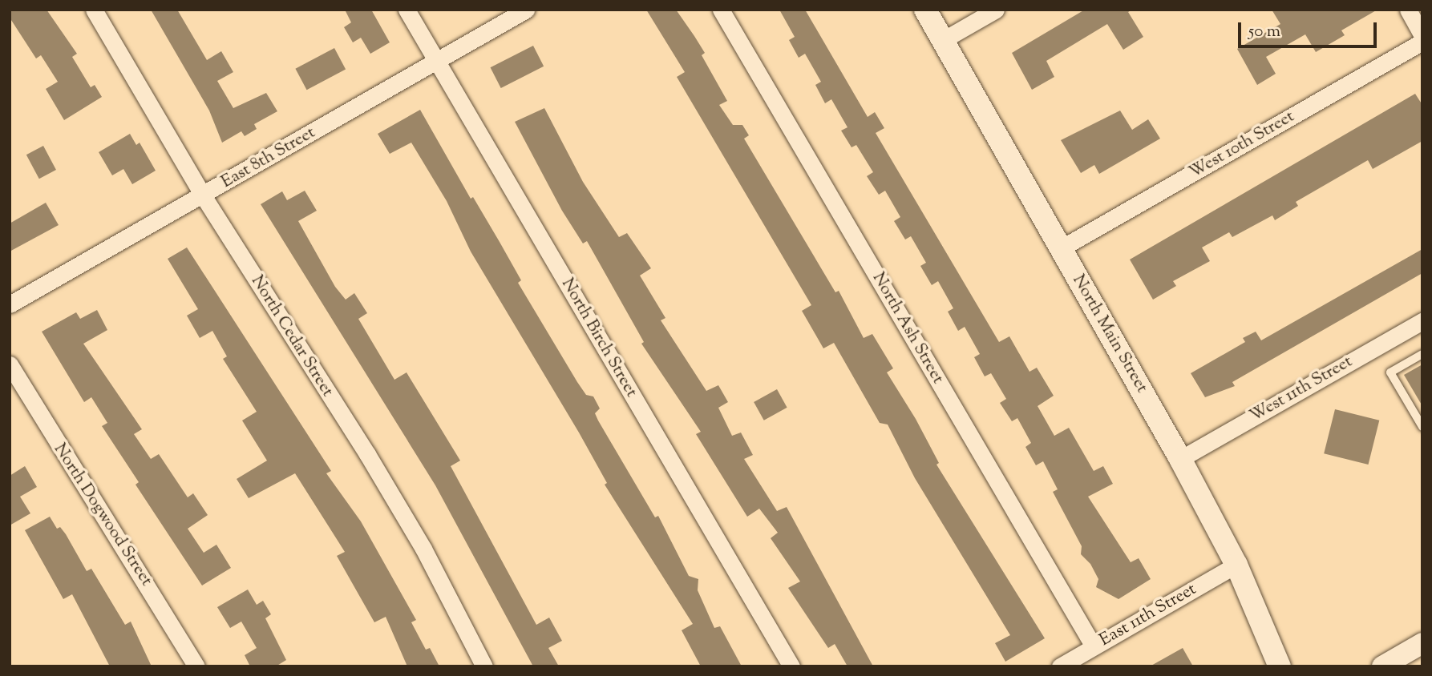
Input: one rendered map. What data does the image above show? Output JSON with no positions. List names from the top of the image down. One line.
{"streets":{"main road":["North Main Street"],"street":["West 10th Street","East 8th Street","North Ash Street","North Cedar Street","North Birch Street","West 11th Street","North Dogwood Street","East 11th Street"]},"crossings":[["West 10th Street","North Main Street"],["East 8th Street","North Cedar Street"],["East 8th Street","North Birch Street"],["North Ash Street","East 11th Street"],["North Main Street","West 11th Street"],["North Main Street","East 11th Street"]],"scale_bar":"50 m"}
